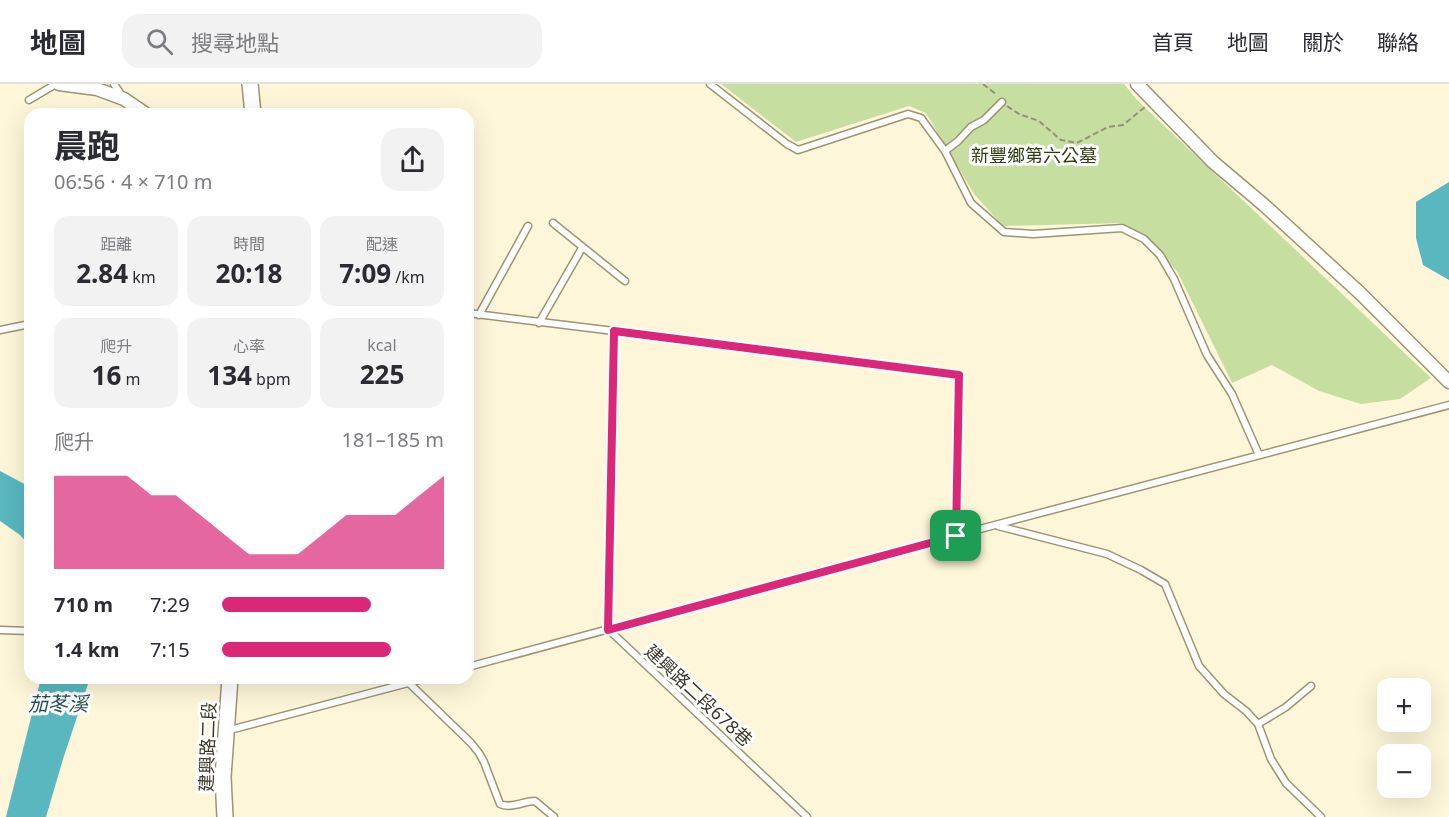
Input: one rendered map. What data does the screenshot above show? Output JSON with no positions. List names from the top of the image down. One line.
{"streets":{"street":["建興路二段"],"lane":["建興路二段678巷"]},"water":["茄苳溪"],"parks":["新豐鄉第六公墓"],"page":{"header":"地圖","search":"搜尋地點","nav":["首頁","地圖","關於","聯絡"],"heading":["晨跑","06:56 · 4 × 710 m"],"stats":[["距離","2.84 km"],["時間","20:18"],["配速","7:09 /km"],["爬升","16 m"],["心率","134 bpm"],["kcal","225"]],"chart":["爬升","181–185 m"],"list":[{"name":"710 m","note":"7:29"},{"name":"1.4 km","note":"7:15"}],"map_buttons":["+","−"]}}
